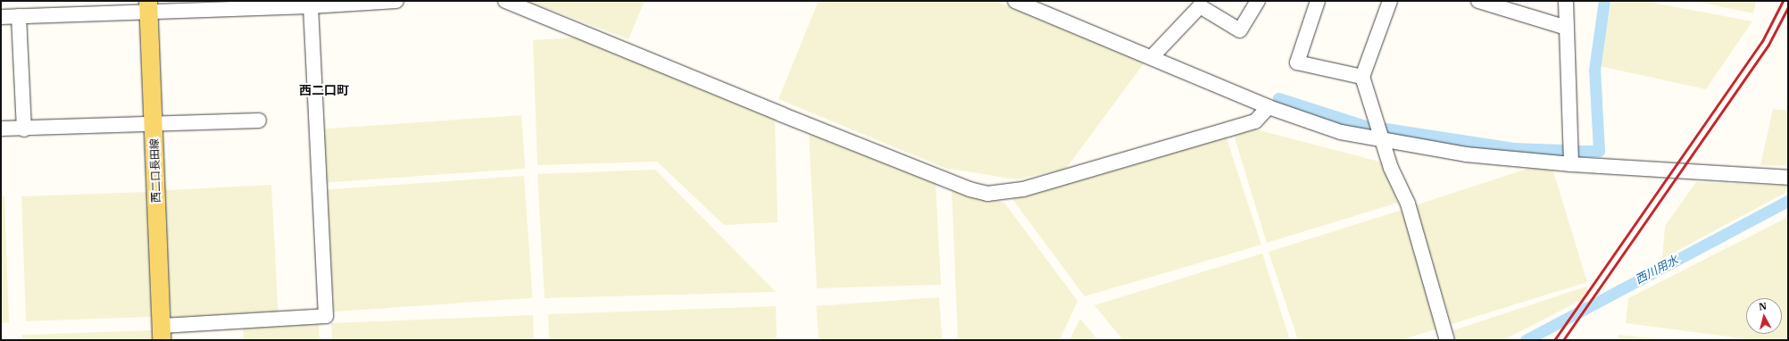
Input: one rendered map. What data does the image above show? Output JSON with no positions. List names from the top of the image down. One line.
{"streets":{"main road":["西二口長田線"]},"districts":["西二口町"],"water":["西川用水"],"north":"top"}
